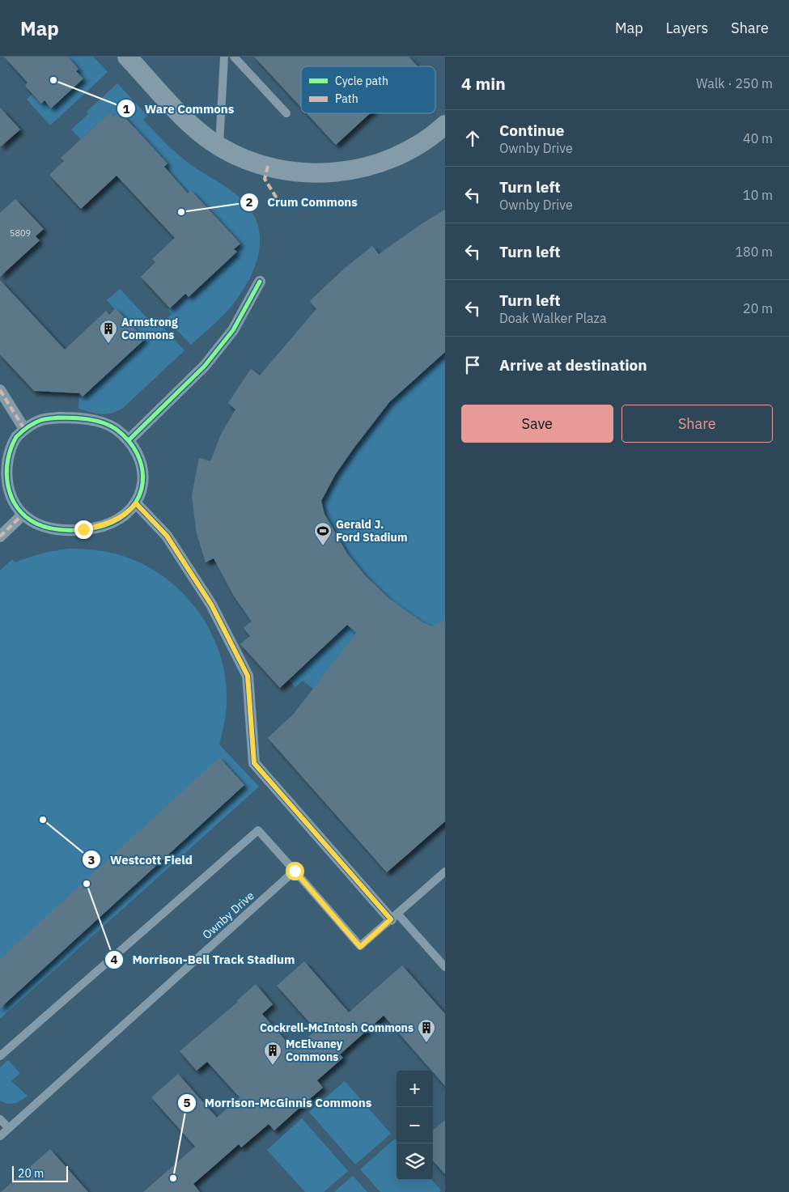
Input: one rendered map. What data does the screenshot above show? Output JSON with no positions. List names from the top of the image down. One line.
{"streets":{"lane":["Ownby Drive"]},"places":{"other":["Ware Commons","Crum Commons","Westcott Field","Morrison-Bell Track Stadium","Morrison-McGinnis Commons"],"building":["Armstrong Commons","Cockrell-McIntosh Commons","McElvaney Commons"],"sports":["Gerald J. Ford Stadium"]},"house_numbers":["5809"],"legend":["Cycle path","Path"],"scale_bar":"20 m","page":{"header":"Map","nav":["Map","Layers","Share"],"heading":["4 min","Walk · 250 m"],"list":[["Continue","Ownby Drive","40 m"],["Turn left","Ownby Drive","10 m"],["Turn left","180 m"],["Turn left","Doak Walker Plaza","20 m"],"Arrive at destination"],"buttons":["Save","Share"],"map_buttons":["+","−"],"scale":"20 m"}}
